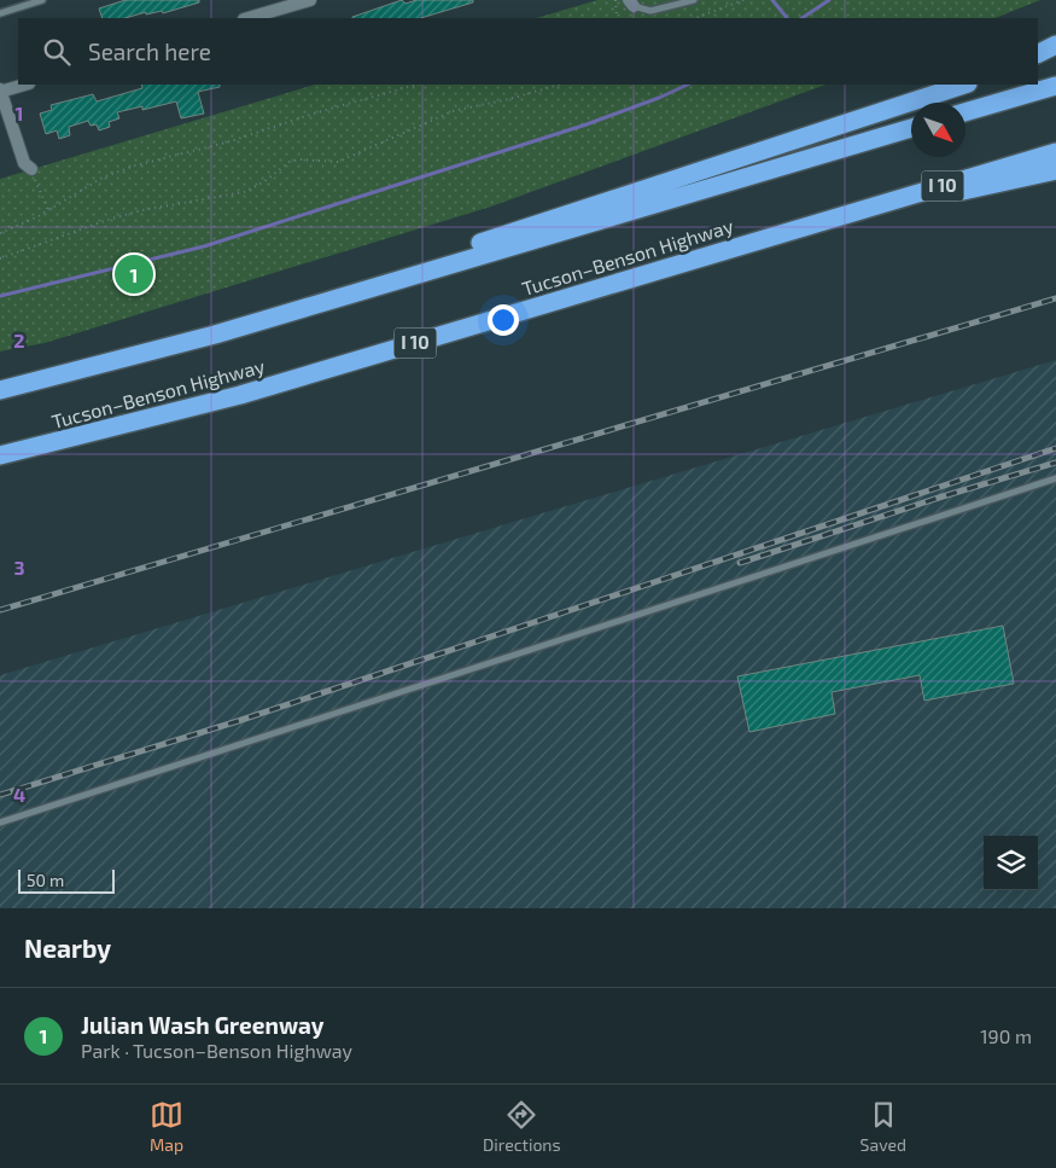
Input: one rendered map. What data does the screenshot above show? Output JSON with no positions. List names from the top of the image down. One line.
{"streets":{"highway":["I 10","Tucson–Benson Highway"]},"scale_bar":"50 m","north":"bottom right","page":{"search":"Search here","pins":"1","scale":"50 m","heading":"Nearby","list":[{"mark":"1","name":"Julian Wash Greenway","note":"Park · Tucson–Benson Highway","value":"190 m"}],"nav":["Map","Directions","Saved"]},"grid":{"rows":["1","2","3","4"]}}
